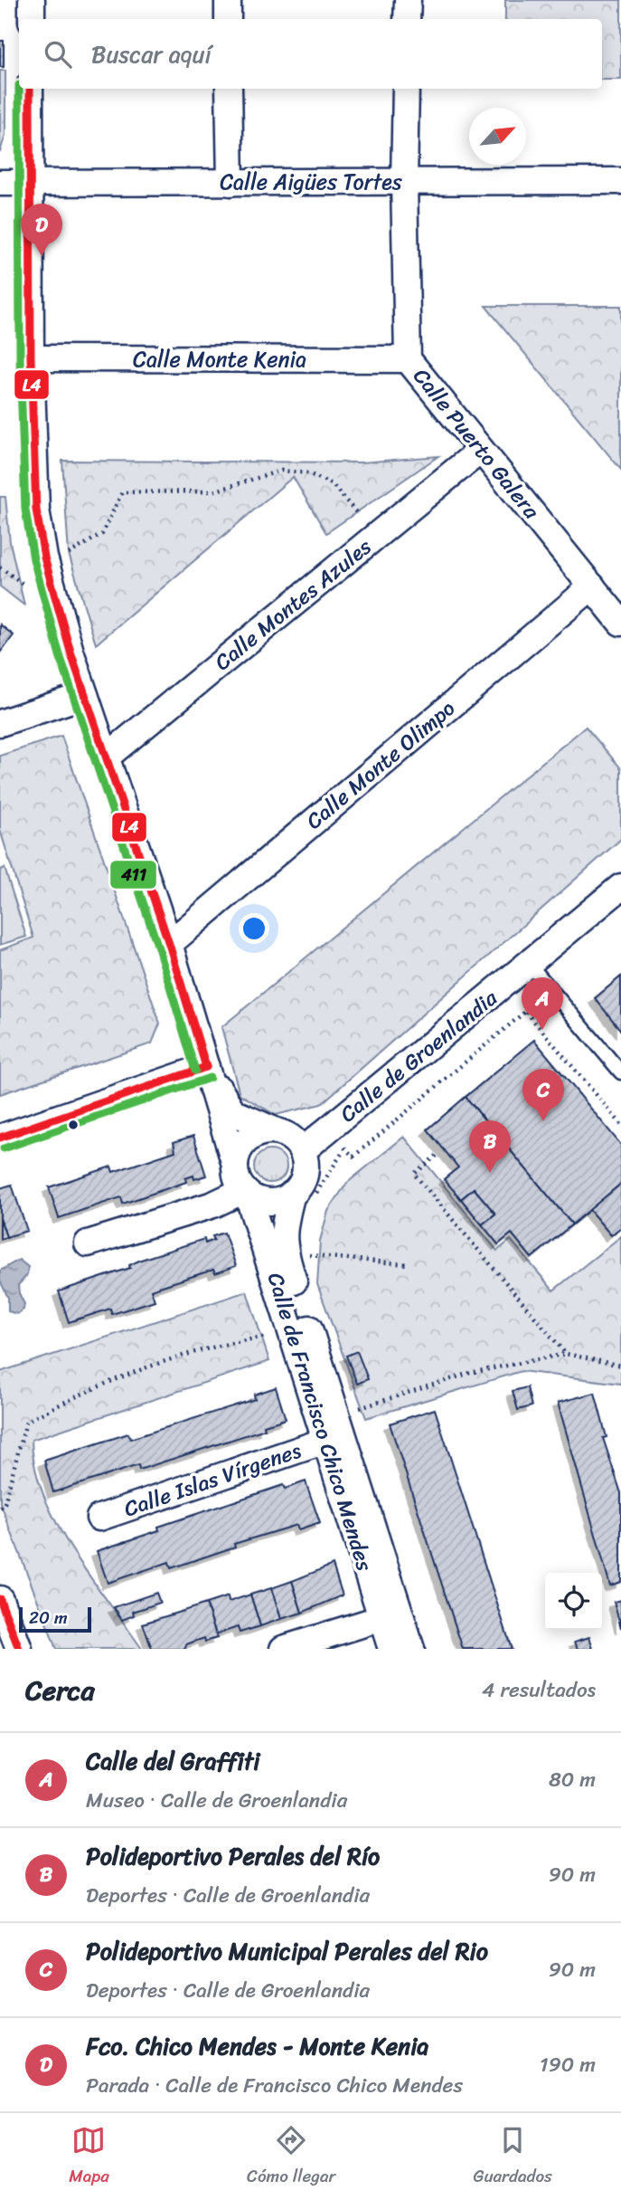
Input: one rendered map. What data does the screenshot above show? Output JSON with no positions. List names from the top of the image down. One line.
{"streets":{"street":["Calle Aigües Tortes","Calle Monte Kenia","Calle Puerto Galera","Calle Montes Azules","Calle Monte Olimpo","Calle de Groenlandia","Calle de Francisco Chico Mendes","Calle Islas Vírgenes"]},"crossings":[["Calle Aigües Tortes","Calle Puerto Galera"],["Calle Monte Kenia","Calle Puerto Galera"],["Calle Puerto Galera","Calle Montes Azules"],["Calle Puerto Galera","Calle Monte Olimpo"],["Calle de Groenlandia","Calle de Francisco Chico Mendes"],["Calle de Francisco Chico Mendes","Calle Islas Vírgenes"]],"lines":["transit line L4","transit line 411"],"scale_bar":"20 m","north":"top right","page":{"search":"Buscar aquí","pins":["D","A","C","B"],"scale":"20 m","heading":["Cerca","4 resultados"],"list":[{"mark":"A","name":"Calle del Graffiti","note":"Museo · Calle de Groenlandia","value":"80 m"},{"mark":"B","name":"Polideportivo Perales del Río","note":"Deportes · Calle de Groenlandia","value":"90 m"},{"mark":"C","name":"Polideportivo Municipal Perales del Rio","note":"Deportes · Calle de Groenlandia","value":"90 m"},{"mark":"D","name":"Fco. Chico Mendes - Monte Kenia","note":"Parada · Calle de Francisco Chico Mendes","value":"190 m"}],"nav":["Mapa","Cómo llegar","Guardados"]}}
